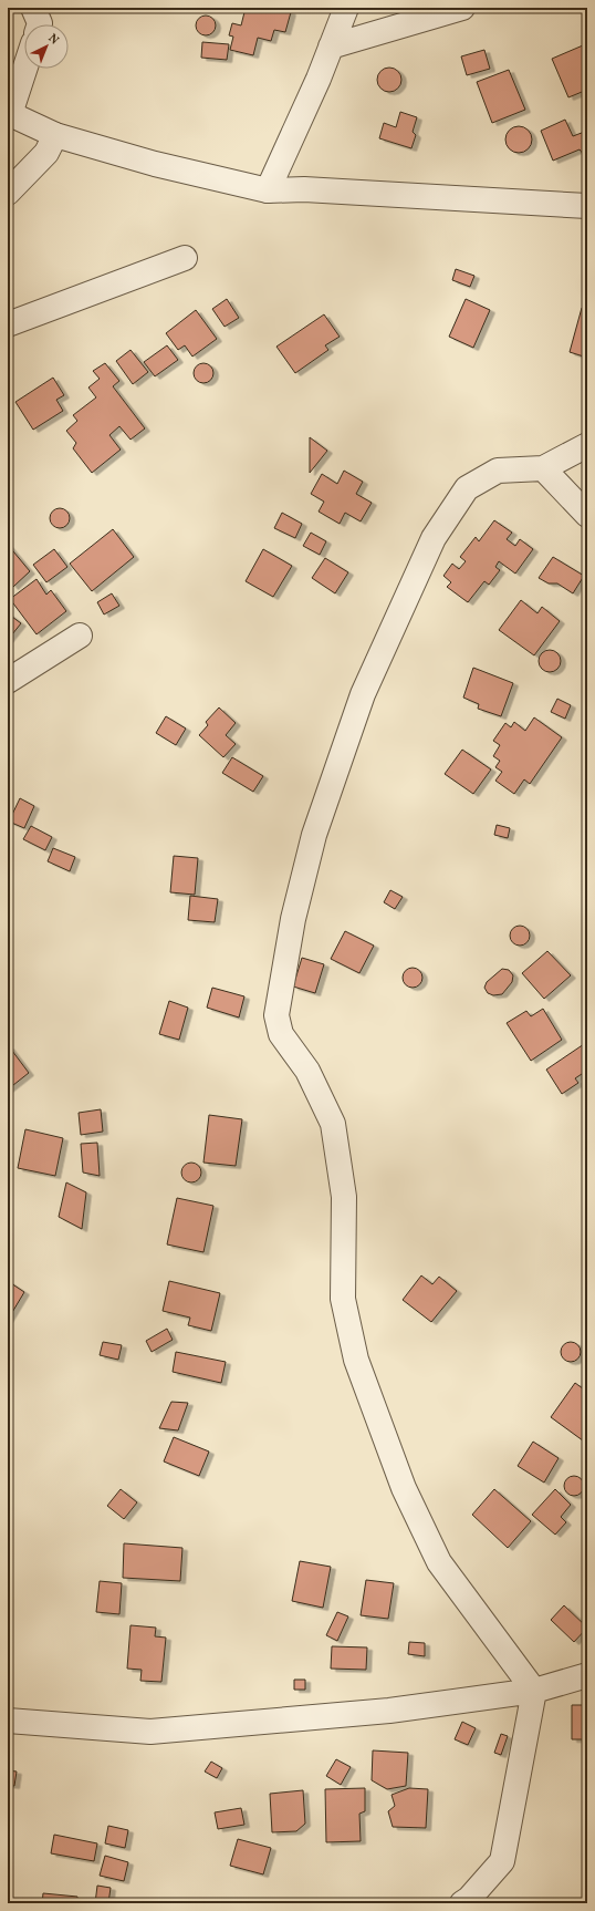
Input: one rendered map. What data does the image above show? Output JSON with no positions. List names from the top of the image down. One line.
{"north":"top right"}
